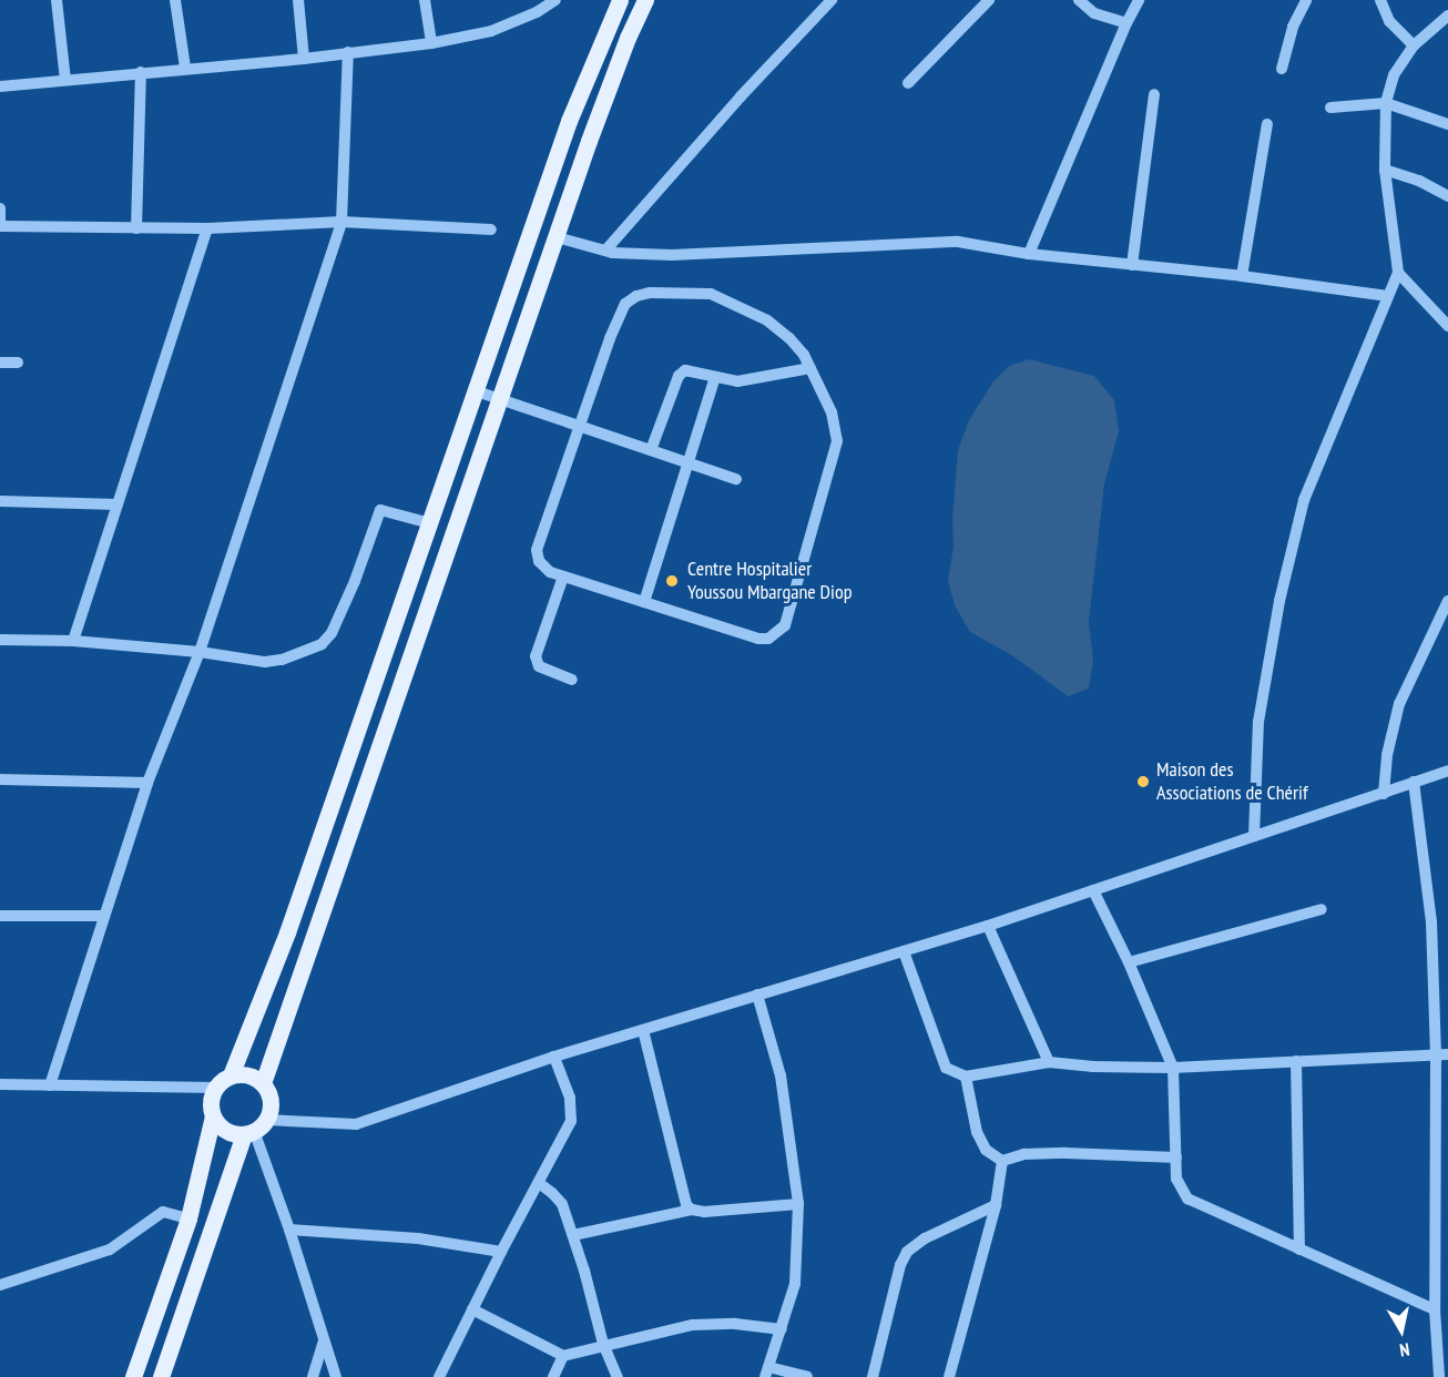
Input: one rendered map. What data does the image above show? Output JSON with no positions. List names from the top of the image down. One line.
{"places":["Centre Hospitalier Youssou Mbargane Diop","Maison des Associations de Chérif"],"north":"bottom"}
